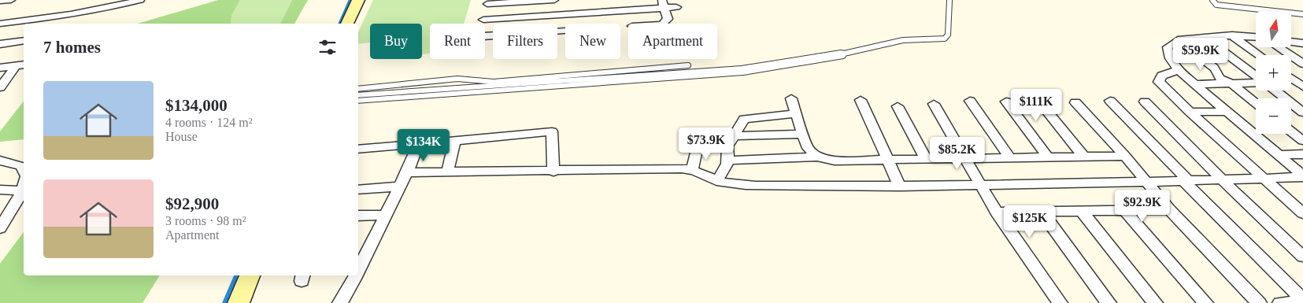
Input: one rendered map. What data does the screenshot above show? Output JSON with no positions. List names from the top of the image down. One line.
{"north":"top","page":{"map_buttons":["+","−"],"chip":["Buy","Rent","Filters","New","Apartment"],"heading":"7 homes","price":["$59.9K","$111K","$73.9K","$134K","$85.2K","$92.9K","$125K"],"list":[{"name":"$134,000","note":"4 rooms · 124 m² · House"},{"name":"$92,900","note":"3 rooms · 98 m² · Apartment"}]}}
